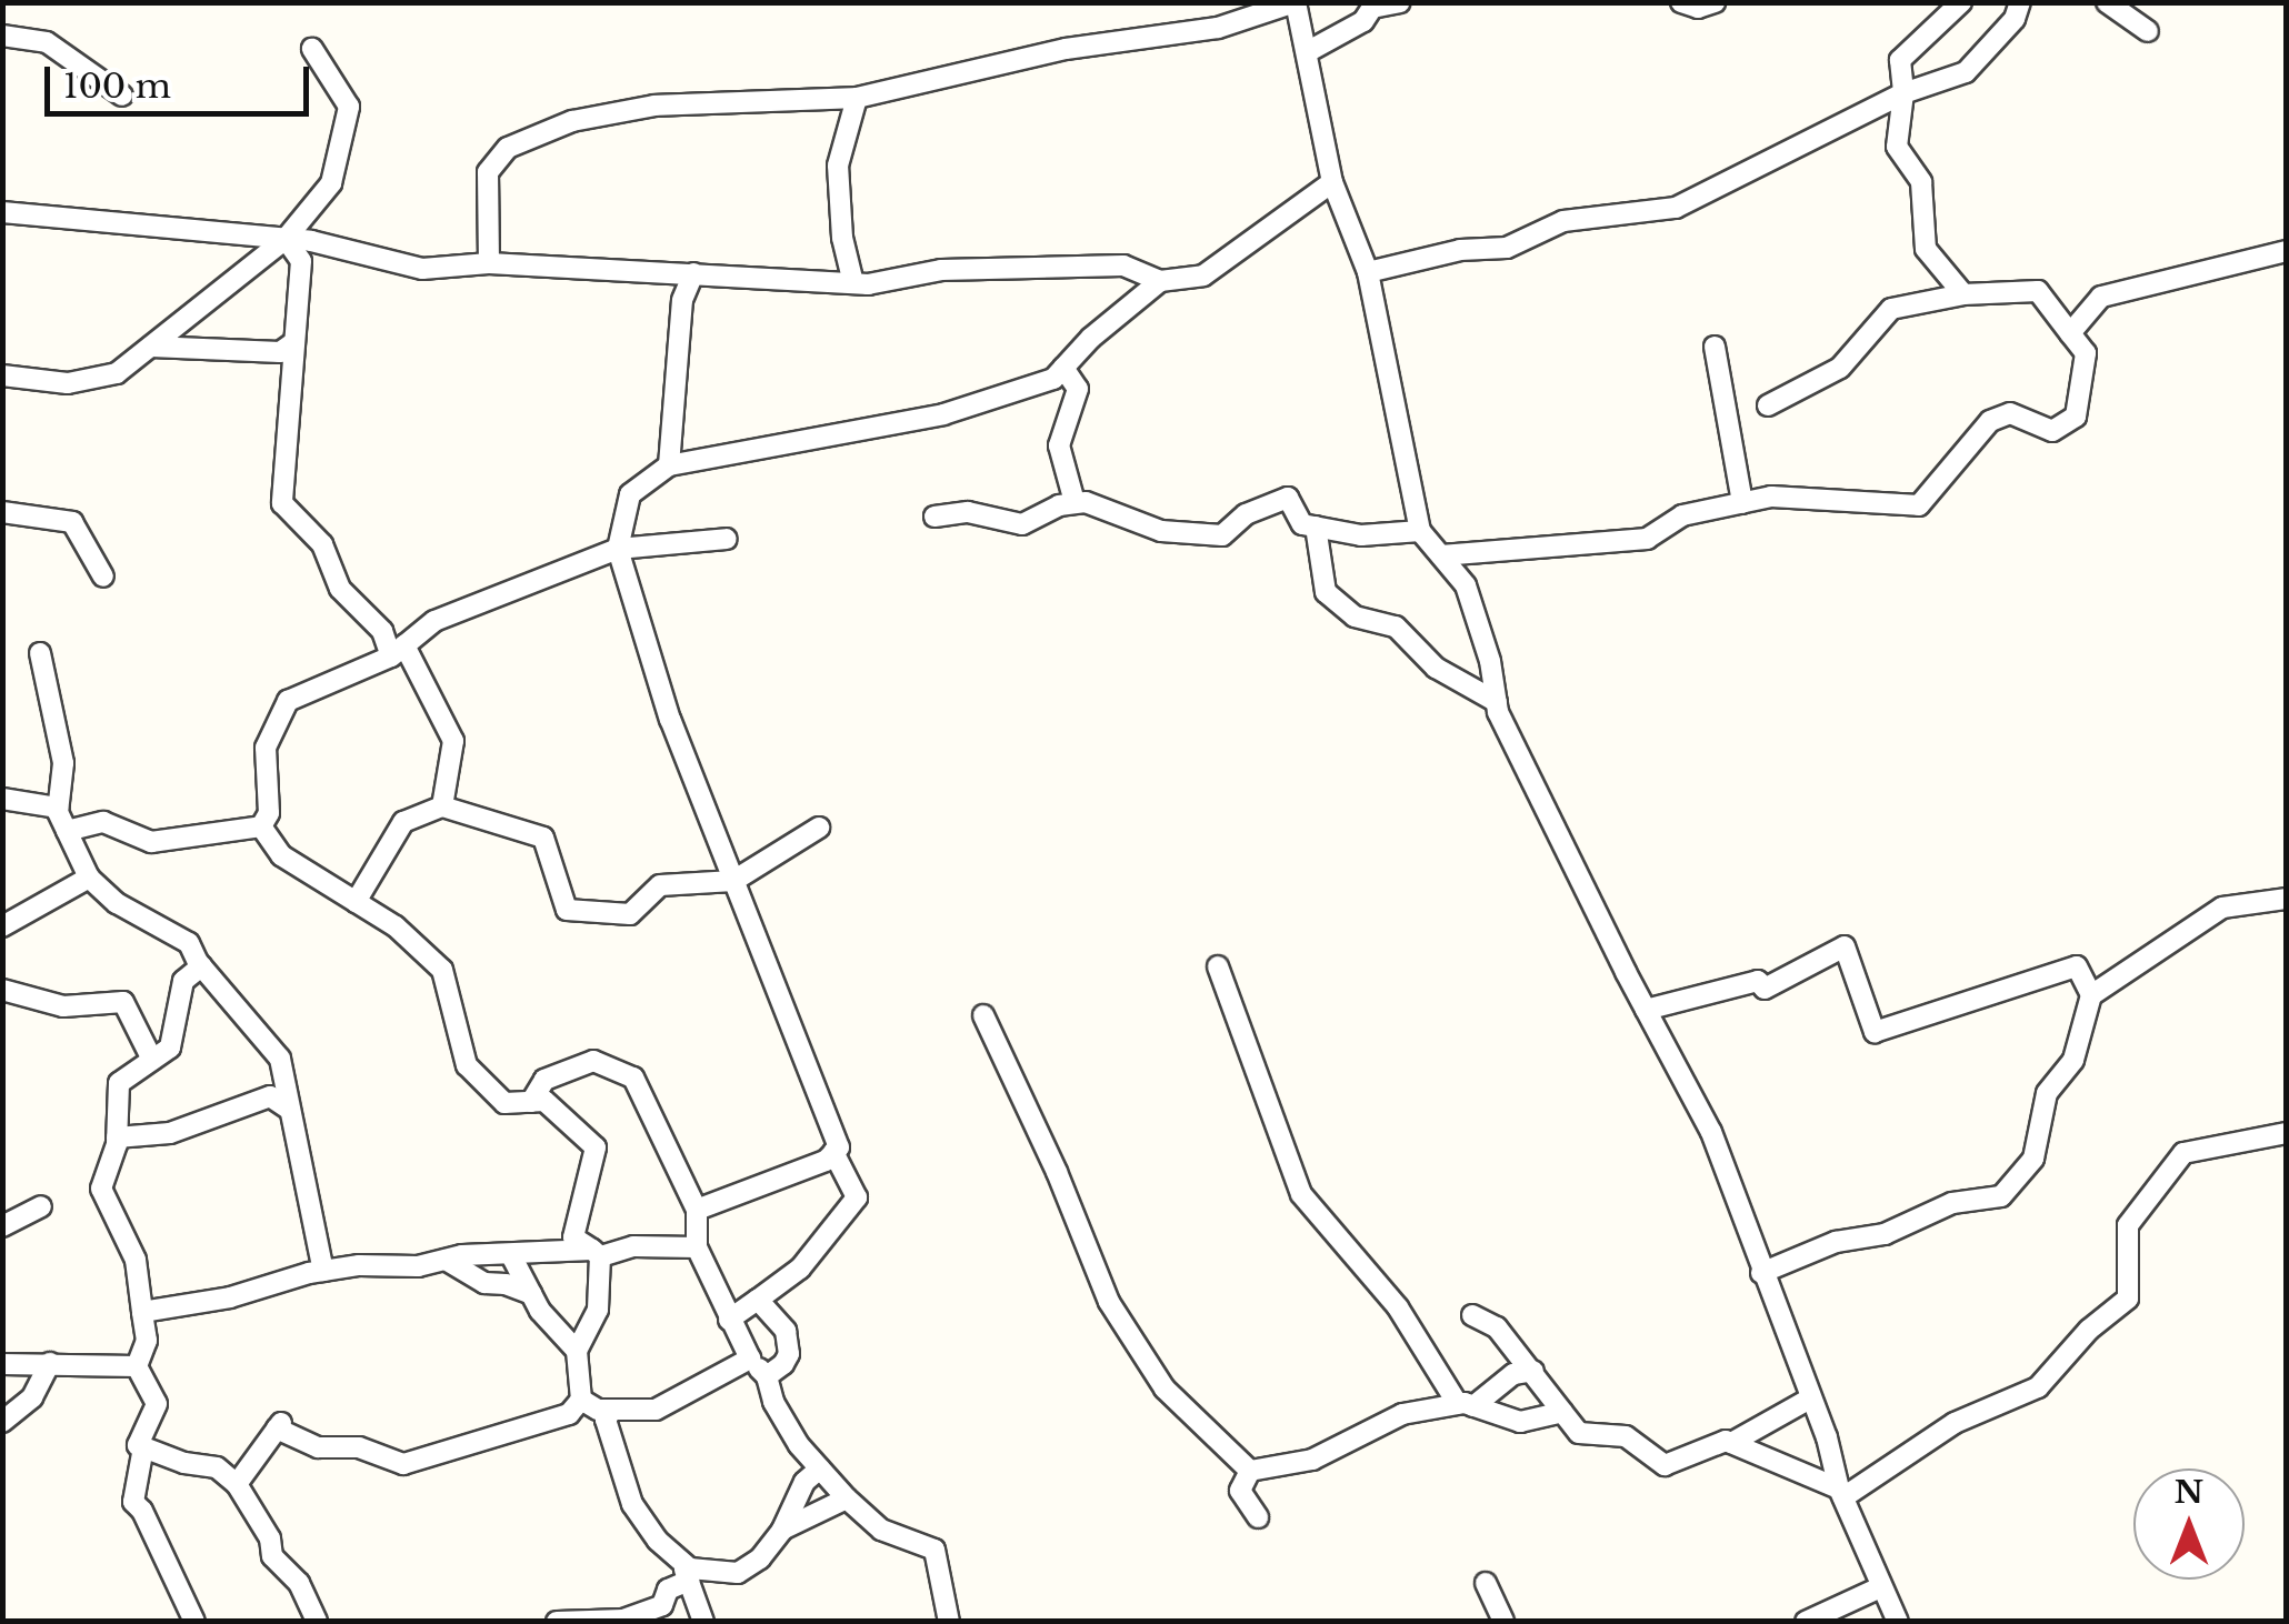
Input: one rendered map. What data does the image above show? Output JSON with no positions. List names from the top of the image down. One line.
{"scale_bar":"100 m","north":"top"}
